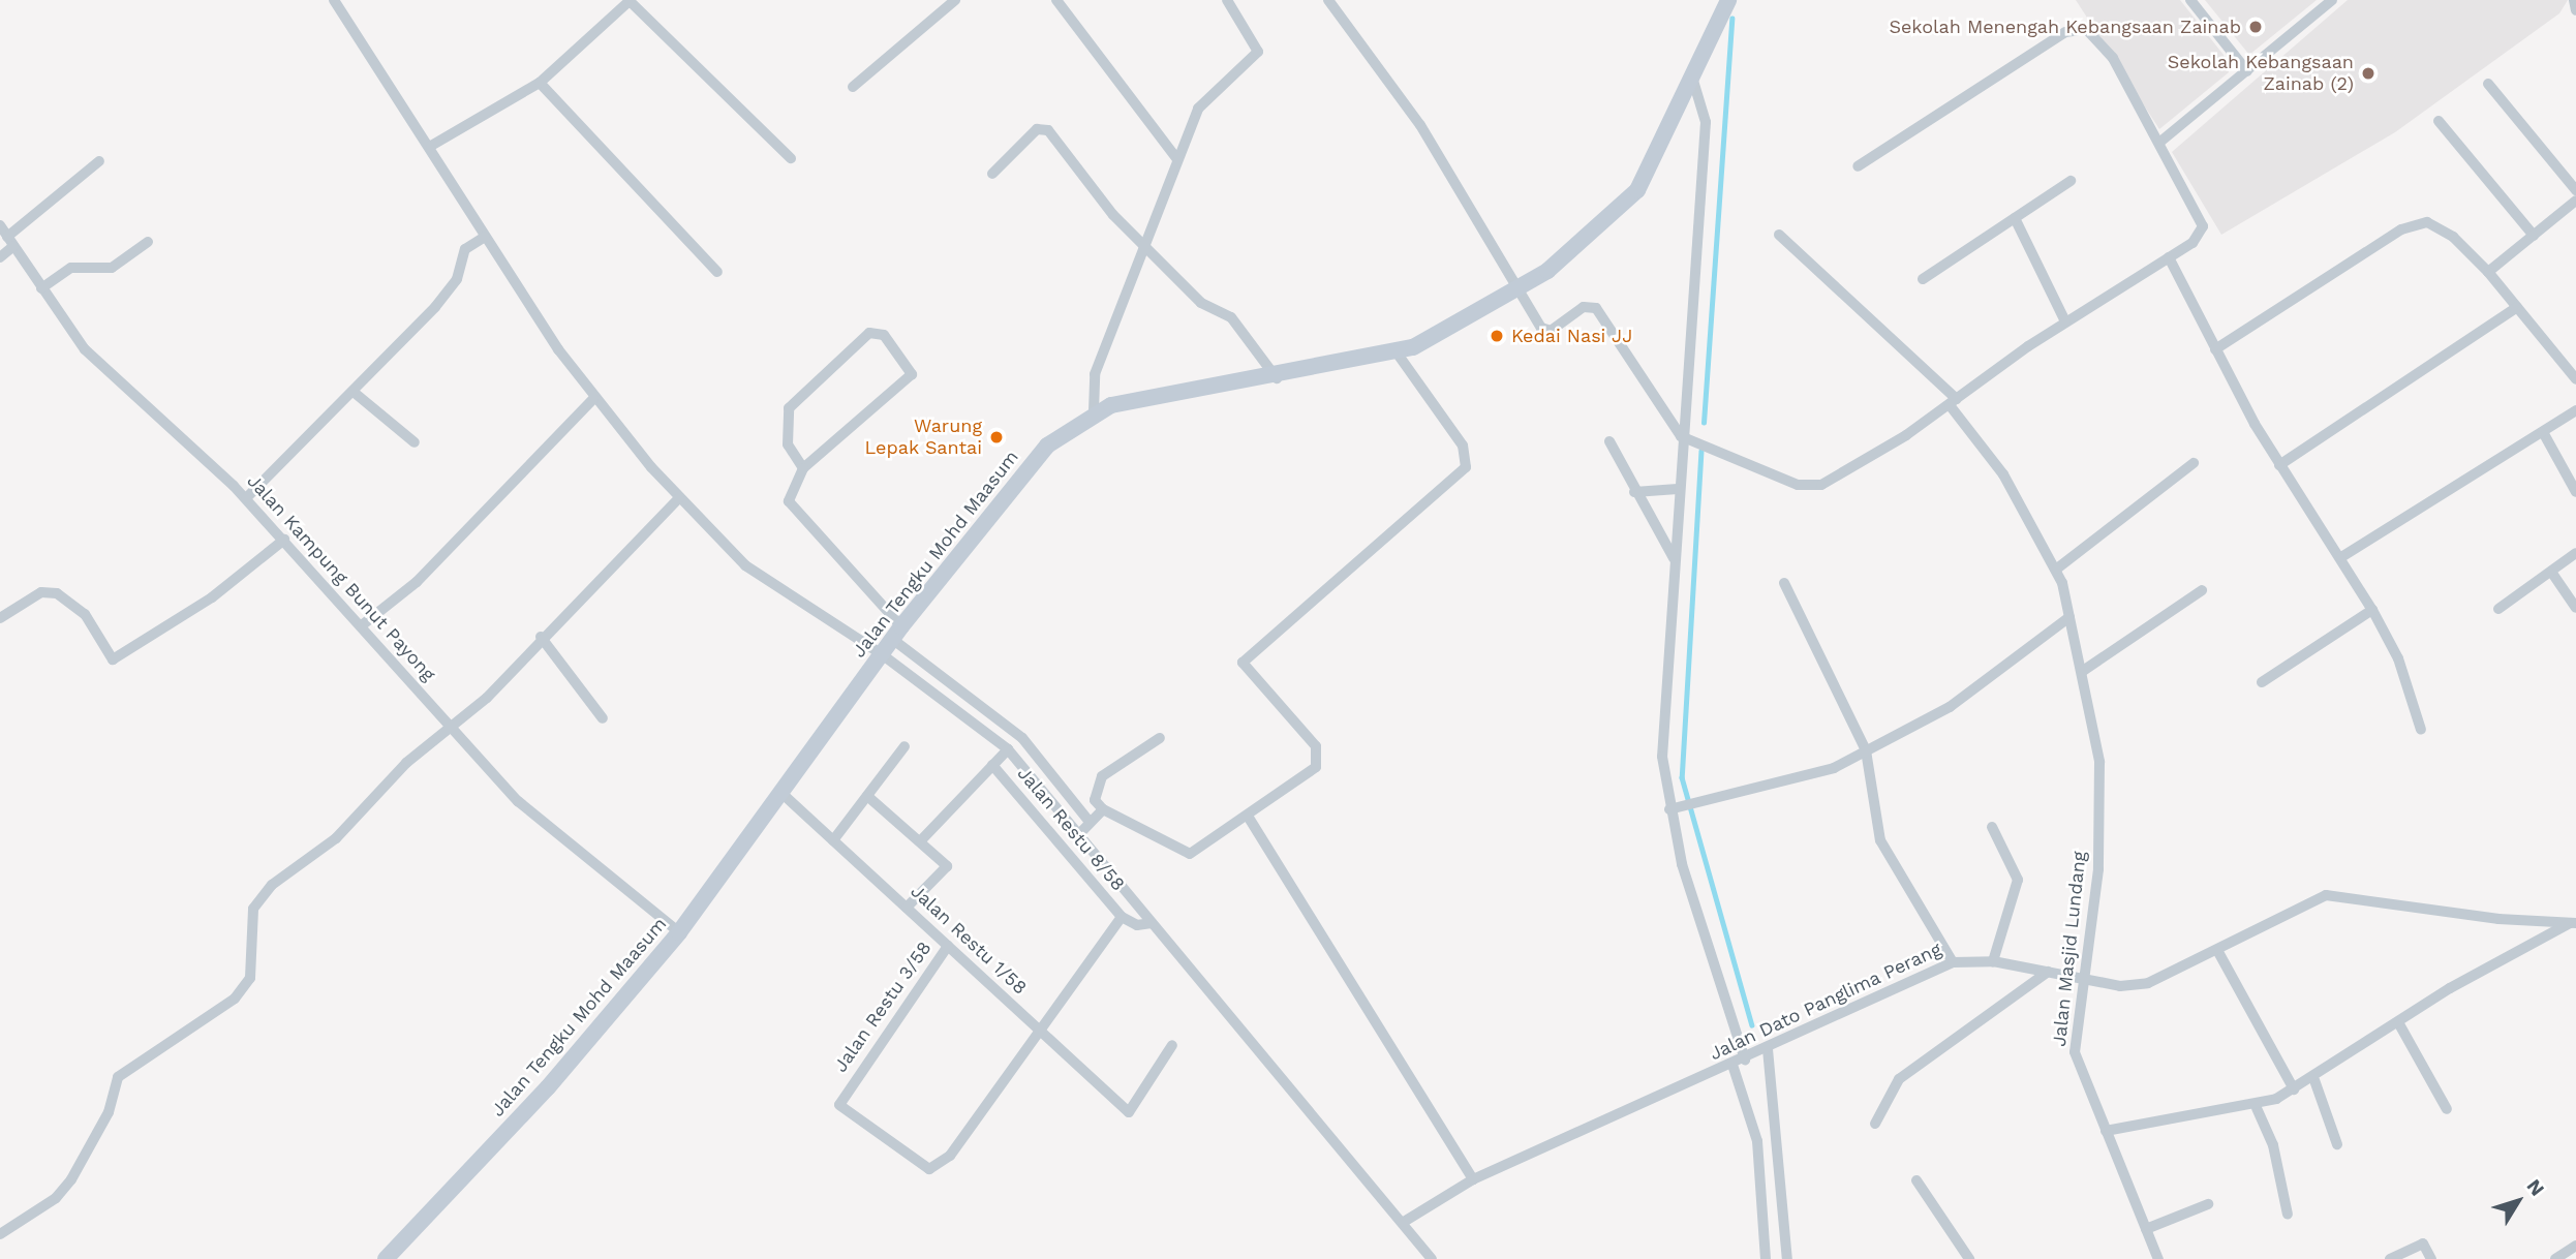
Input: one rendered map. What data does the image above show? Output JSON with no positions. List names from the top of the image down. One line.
{"streets":{"main road":["Jalan Tengku Mohd Maasum"],"street":["Jalan Kampung Bunut Payong","Jalan Restu 8/58","Jalan Restu 1/58","Jalan Masjid Lundang","Jalan Dato Panglima Perang","Jalan Restu 3/58"]},"crossings":[["Jalan Tengku Mohd Maasum","Jalan Kampung Bunut Payong"],["Jalan Tengku Mohd Maasum","Jalan Restu 1/58"],["Jalan Restu 1/58","Jalan Restu 3/58"],["Jalan Masjid Lundang","Jalan Dato Panglima Perang"]],"places":["Sekolah Menengah Kebangsaan Zainab","Sekolah Kebangsaan Zainab (2)","Kedai Nasi JJ","Warung Lepak Santai"],"north":"top right"}
